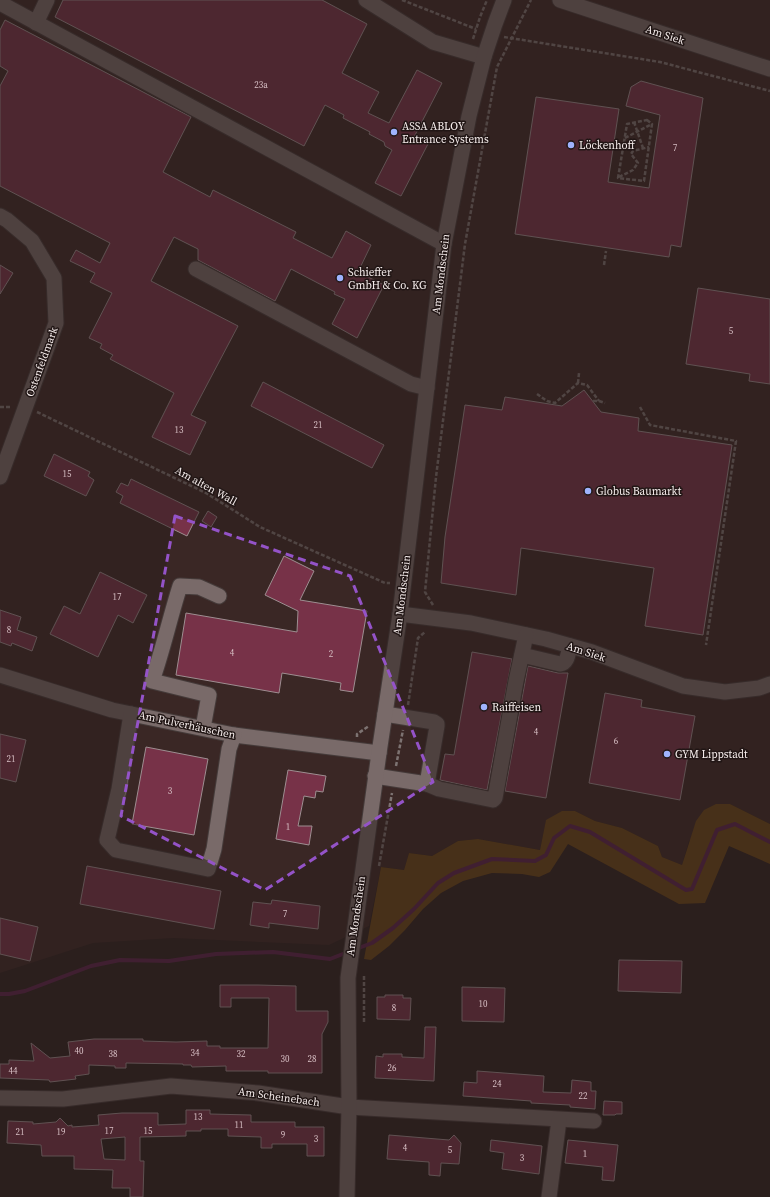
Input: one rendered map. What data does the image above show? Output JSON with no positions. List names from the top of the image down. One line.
{"streets":{"street":["Am Siek","Am Mondschein","Ostenfeldmark","Am Pulverhäuschen","Am Scheinebach"],"path":["Am alten Wall"]},"crossings":[["Am Siek","Am Mondschein"],["Am Mondschein","Am alten Wall"],["Am Mondschein","Am Pulverhäuschen"],["Am Mondschein","Am Scheinebach"],["Ostenfeldmark","Am alten Wall"]],"places":["ASSA ABLOY Entrance Systems","Löckenhoff","Schieffer GmbH & Co. KG","Globus Baumarkt","Raiffeisen","GYM Lippstadt"],"house_numbers":["23a","7","5","21","13","15","17","8","4","2","4","6","21","3","1","7","10","8","40","34","38","32","30","28","26","44","24","22","13","11","17","15","21","19","9","3","4","5","1","3"]}
